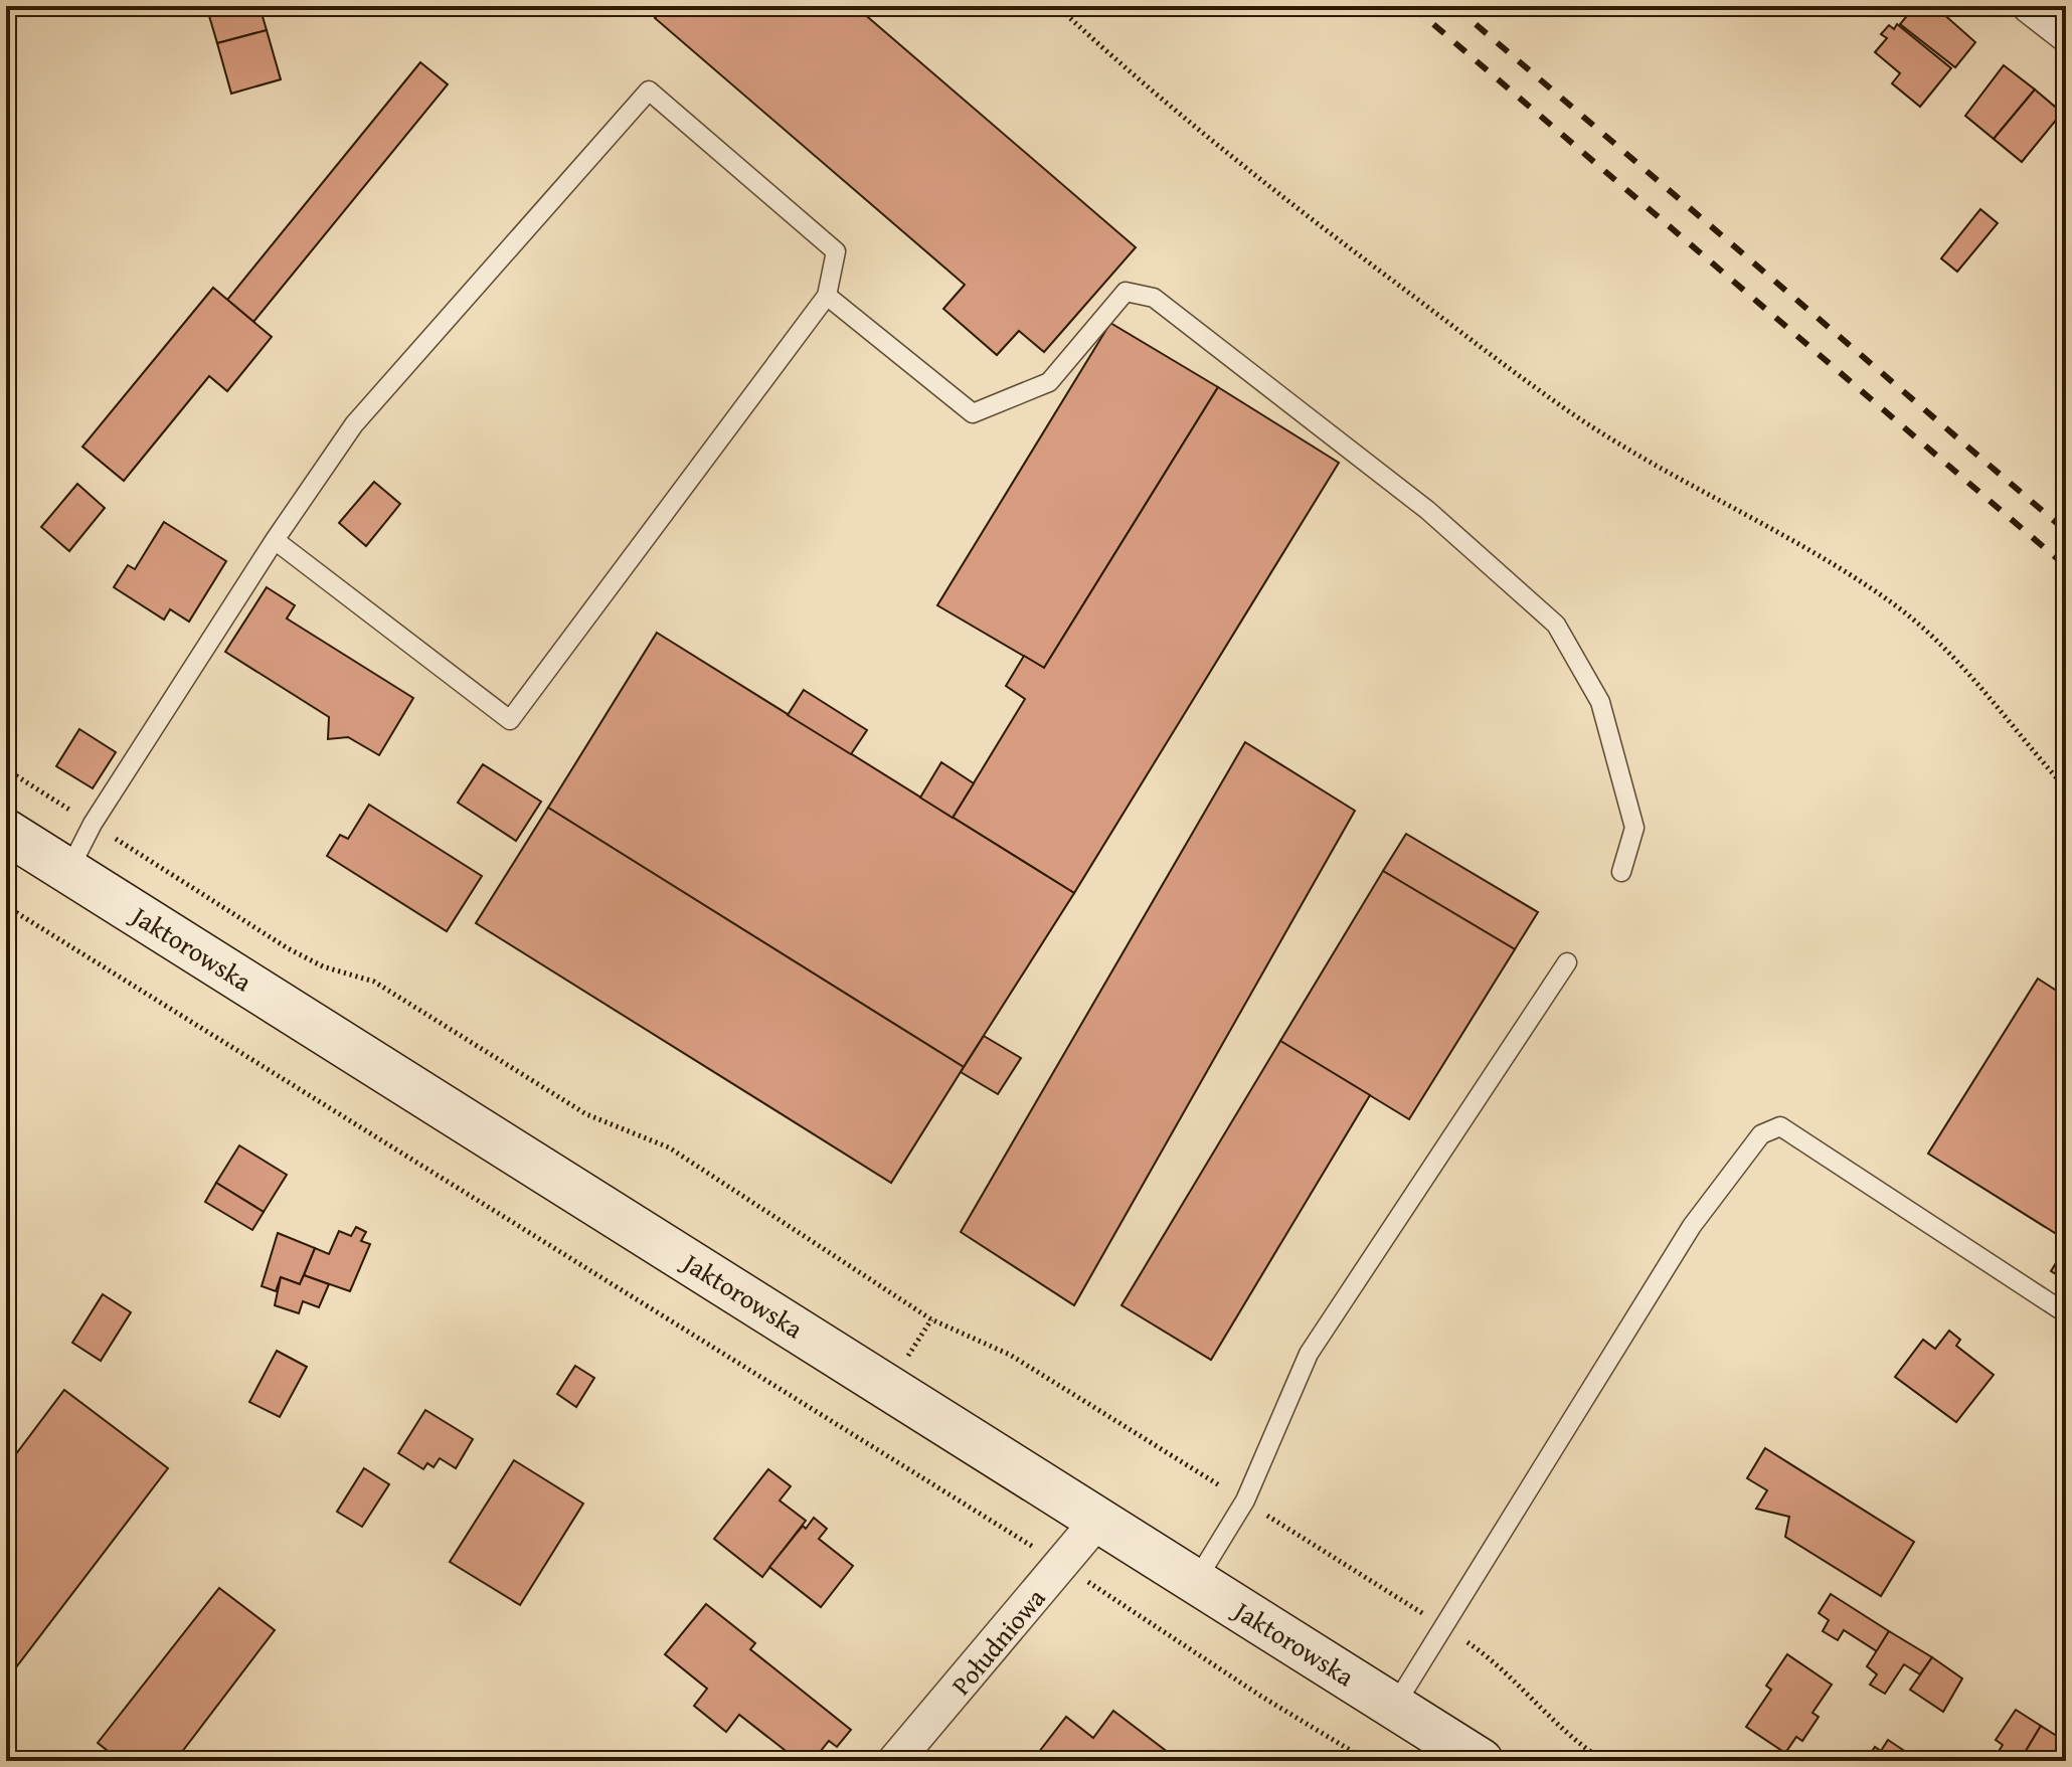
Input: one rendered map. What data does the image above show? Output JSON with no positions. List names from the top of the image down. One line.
{"streets":{"main road":["Jaktorowska"],"street":["Południowa"]},"crossings":[["Jaktorowska","Południowa"]]}
